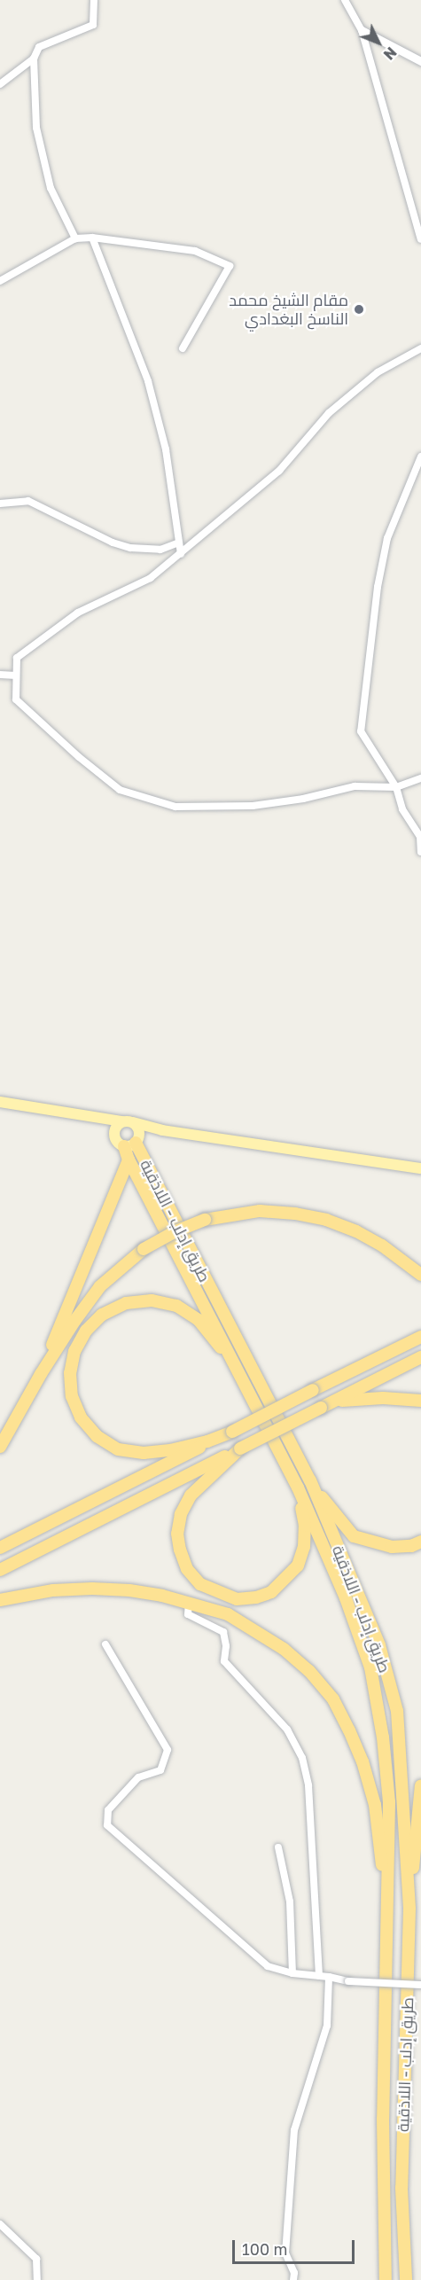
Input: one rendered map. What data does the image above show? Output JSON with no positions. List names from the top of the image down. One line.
{"streets":{"highway":["طريق إدلب - اللاذقية"]},"places":["مقام الشيخ محمد الناسخ البغدادي"],"scale_bar":"100 m","north":"bottom right"}
